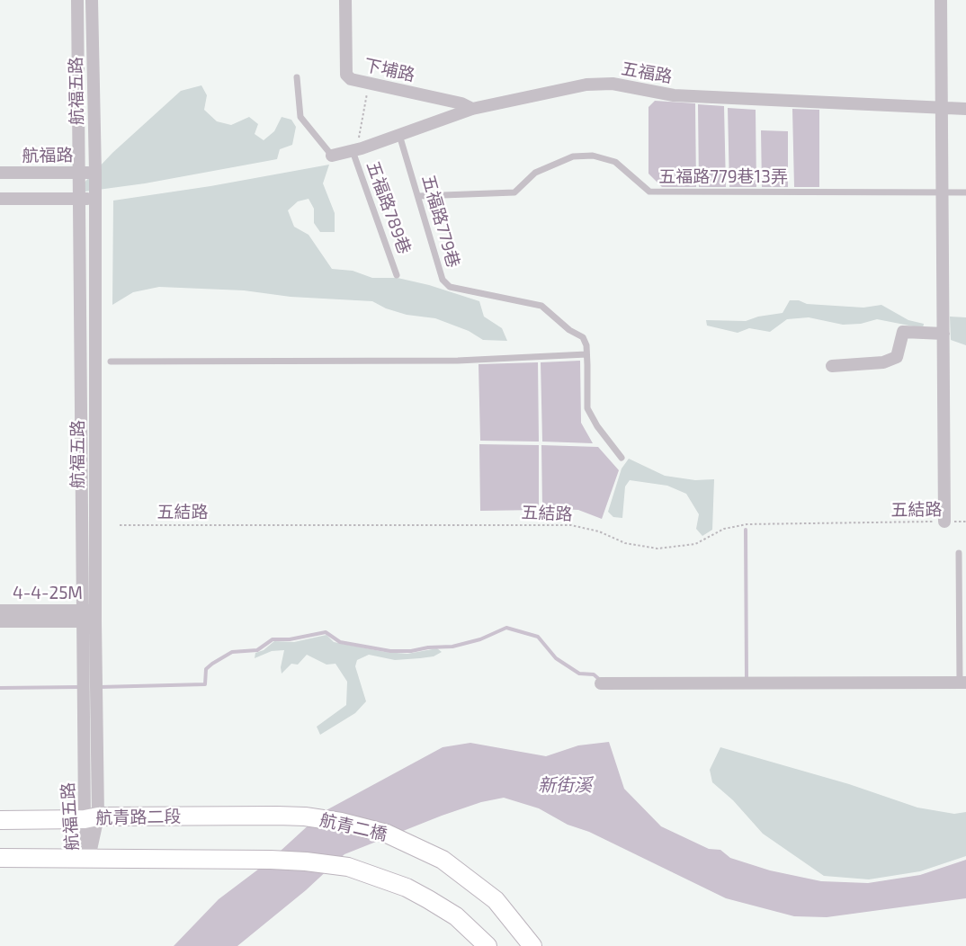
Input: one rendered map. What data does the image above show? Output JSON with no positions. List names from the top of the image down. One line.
{"streets":{"street":["下埔路","五福路","航福五路","航福路","4-4-25M","航青路二段","航青二橋"],"lane":["五福路779巷13弄","五福路789巷","五福路779巷"],"path":["五結路"]},"crossings":[["下埔路","五福路"],["五福路","五福路789巷"],["五福路","五福路779巷"],["航福五路","航福路"],["航福五路","4-4-25M"],["航福五路","航青路二段"],["五福路779巷13弄","五福路779巷"],["航青路二段","航青二橋"]],"water":["新街溪"]}
